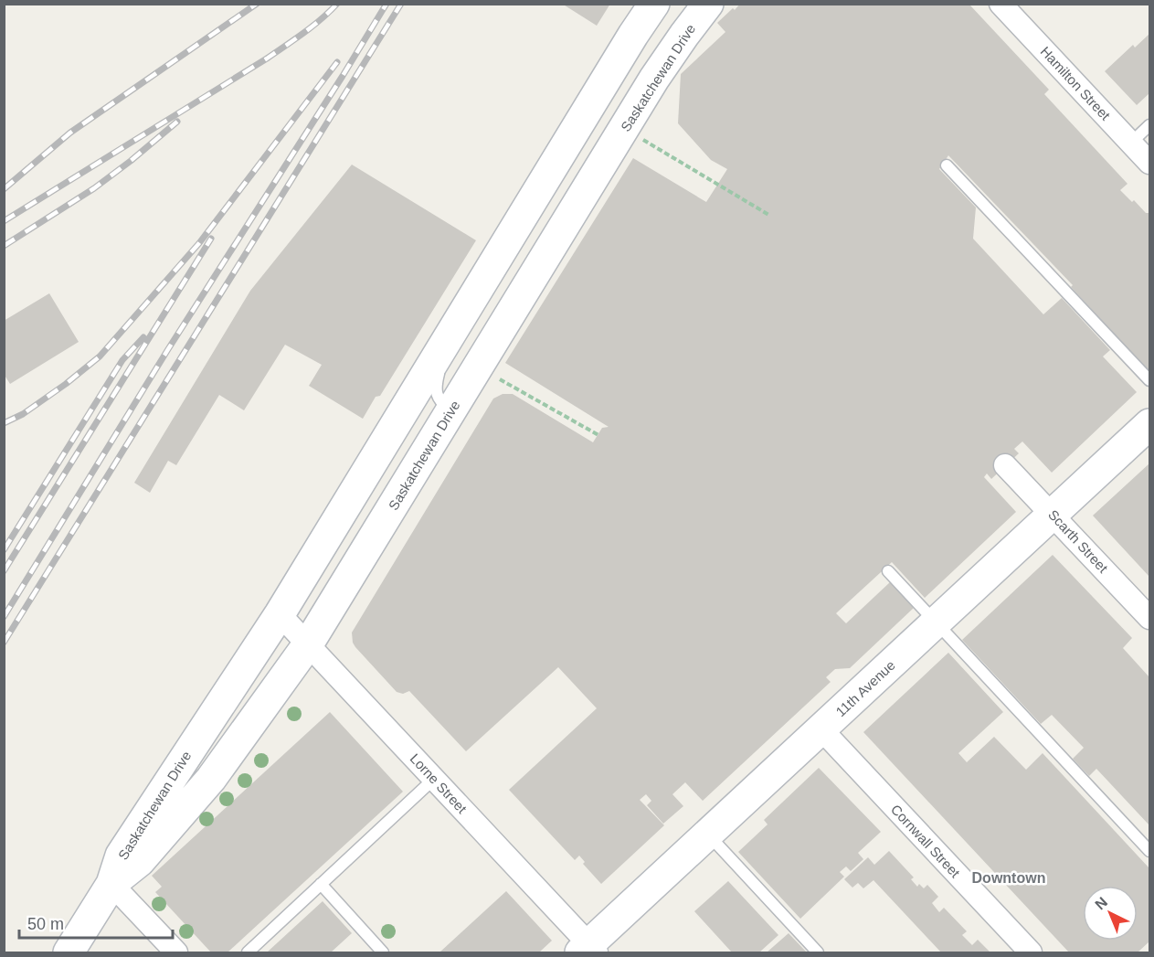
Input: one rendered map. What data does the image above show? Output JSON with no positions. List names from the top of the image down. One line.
{"streets":{"main road":["Saskatchewan Drive","11th Avenue"],"street":["Hamilton Street","Scarth Street","Lorne Street","Cornwall Street"]},"crossings":[["Saskatchewan Drive","Lorne Street"],["Scarth Street","11th Avenue"],["11th Avenue","Lorne Street"],["11th Avenue","Cornwall Street"]],"districts":["Downtown"],"scale_bar":"50 m","north":"top left"}
